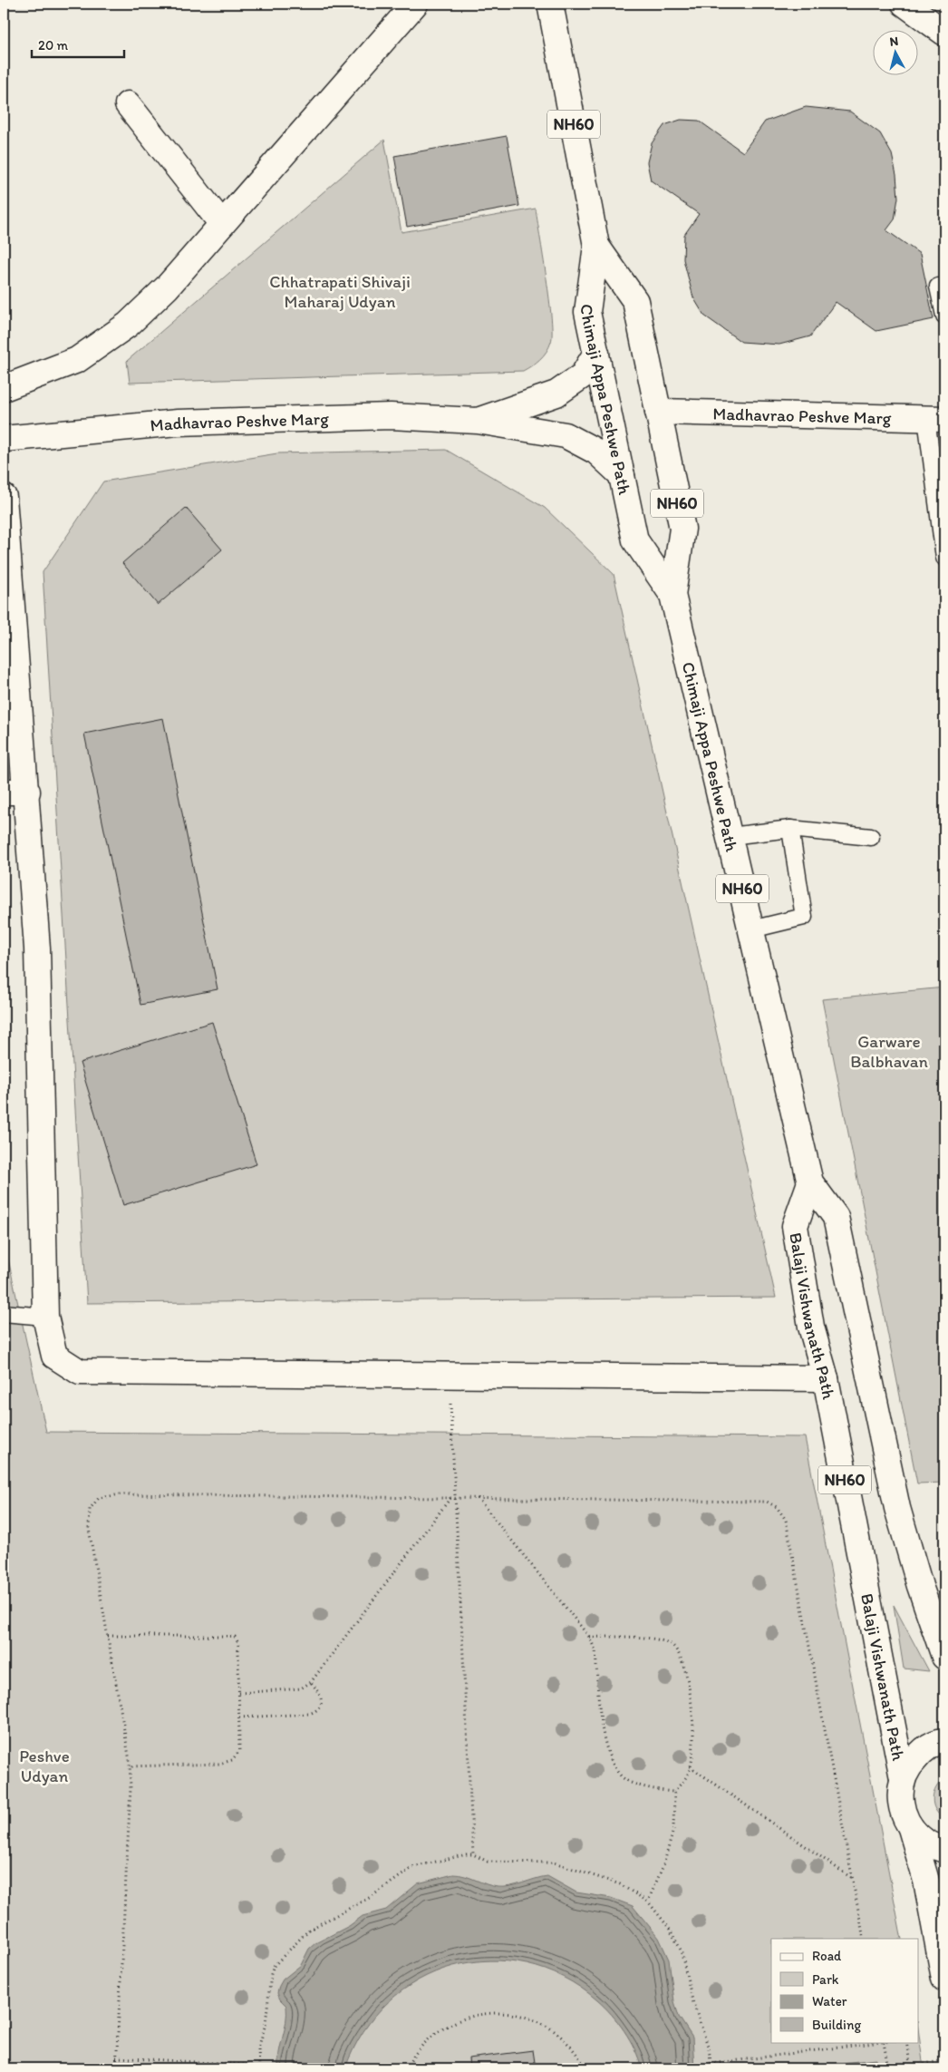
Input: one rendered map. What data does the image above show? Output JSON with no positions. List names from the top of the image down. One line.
{"streets":{"main road":["NH60","Chimaji Appa Peshwe Path","Madhavrao Peshve Marg","Balaji Vishwanath Path"]},"crossings":[["NH60","Chimaji Appa Peshwe Path"],["NH60","Balaji Vishwanath Path"],["Chimaji Appa Peshwe Path","Madhavrao Peshve Marg"],["Chimaji Appa Peshwe Path","Balaji Vishwanath Path"]],"parks":["Chhatrapati Shivaji Maharaj Udyan","Garware Balbhavan","Peshve Udyan"],"legend":["Road","Park","Water","Building"],"scale_bar":"20 m","north":"top"}
